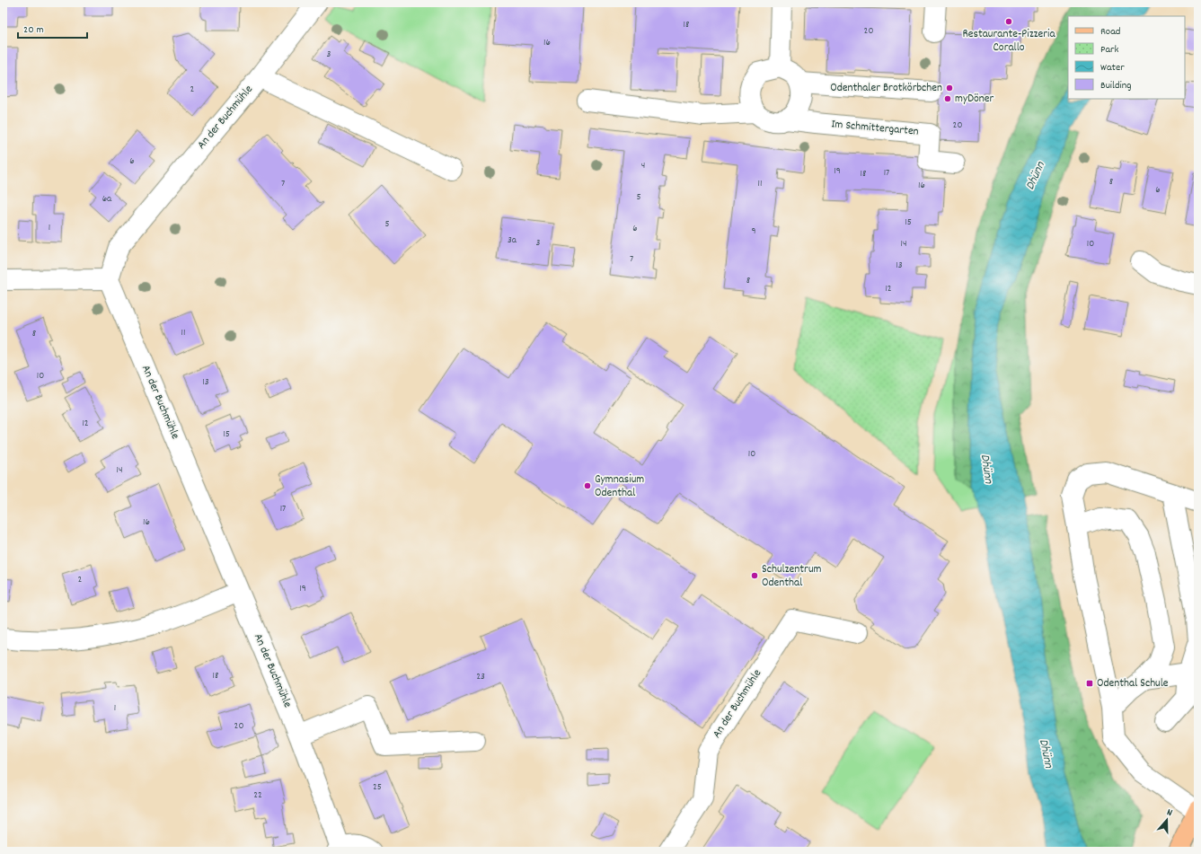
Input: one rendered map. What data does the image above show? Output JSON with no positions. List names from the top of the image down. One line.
{"streets":{"street":["An der Buchmühle","Im Schmittergarten"]},"water":["Dhünn"],"places":{"other":["Restaurante-Pizzeria Corallo","Odenthaler Brotkörbchen","myDöner","Gymnasium Odenthal","Schulzentrum Odenthal"],"transit":["Odenthal Schule"]},"house_numbers":["18","20","16","3","2","20","6","4","19","17","18","8","7","11","16","6","5","6a","15","5","1","6","9","3a","3","14","10","7","13","8","12","11","8","10","13","12","15","10","14","17","16","2","19","18","23","1","20","25","22"],"legend":["Road","Park","Water","Building"],"scale_bar":"20 m","north":"top"}
